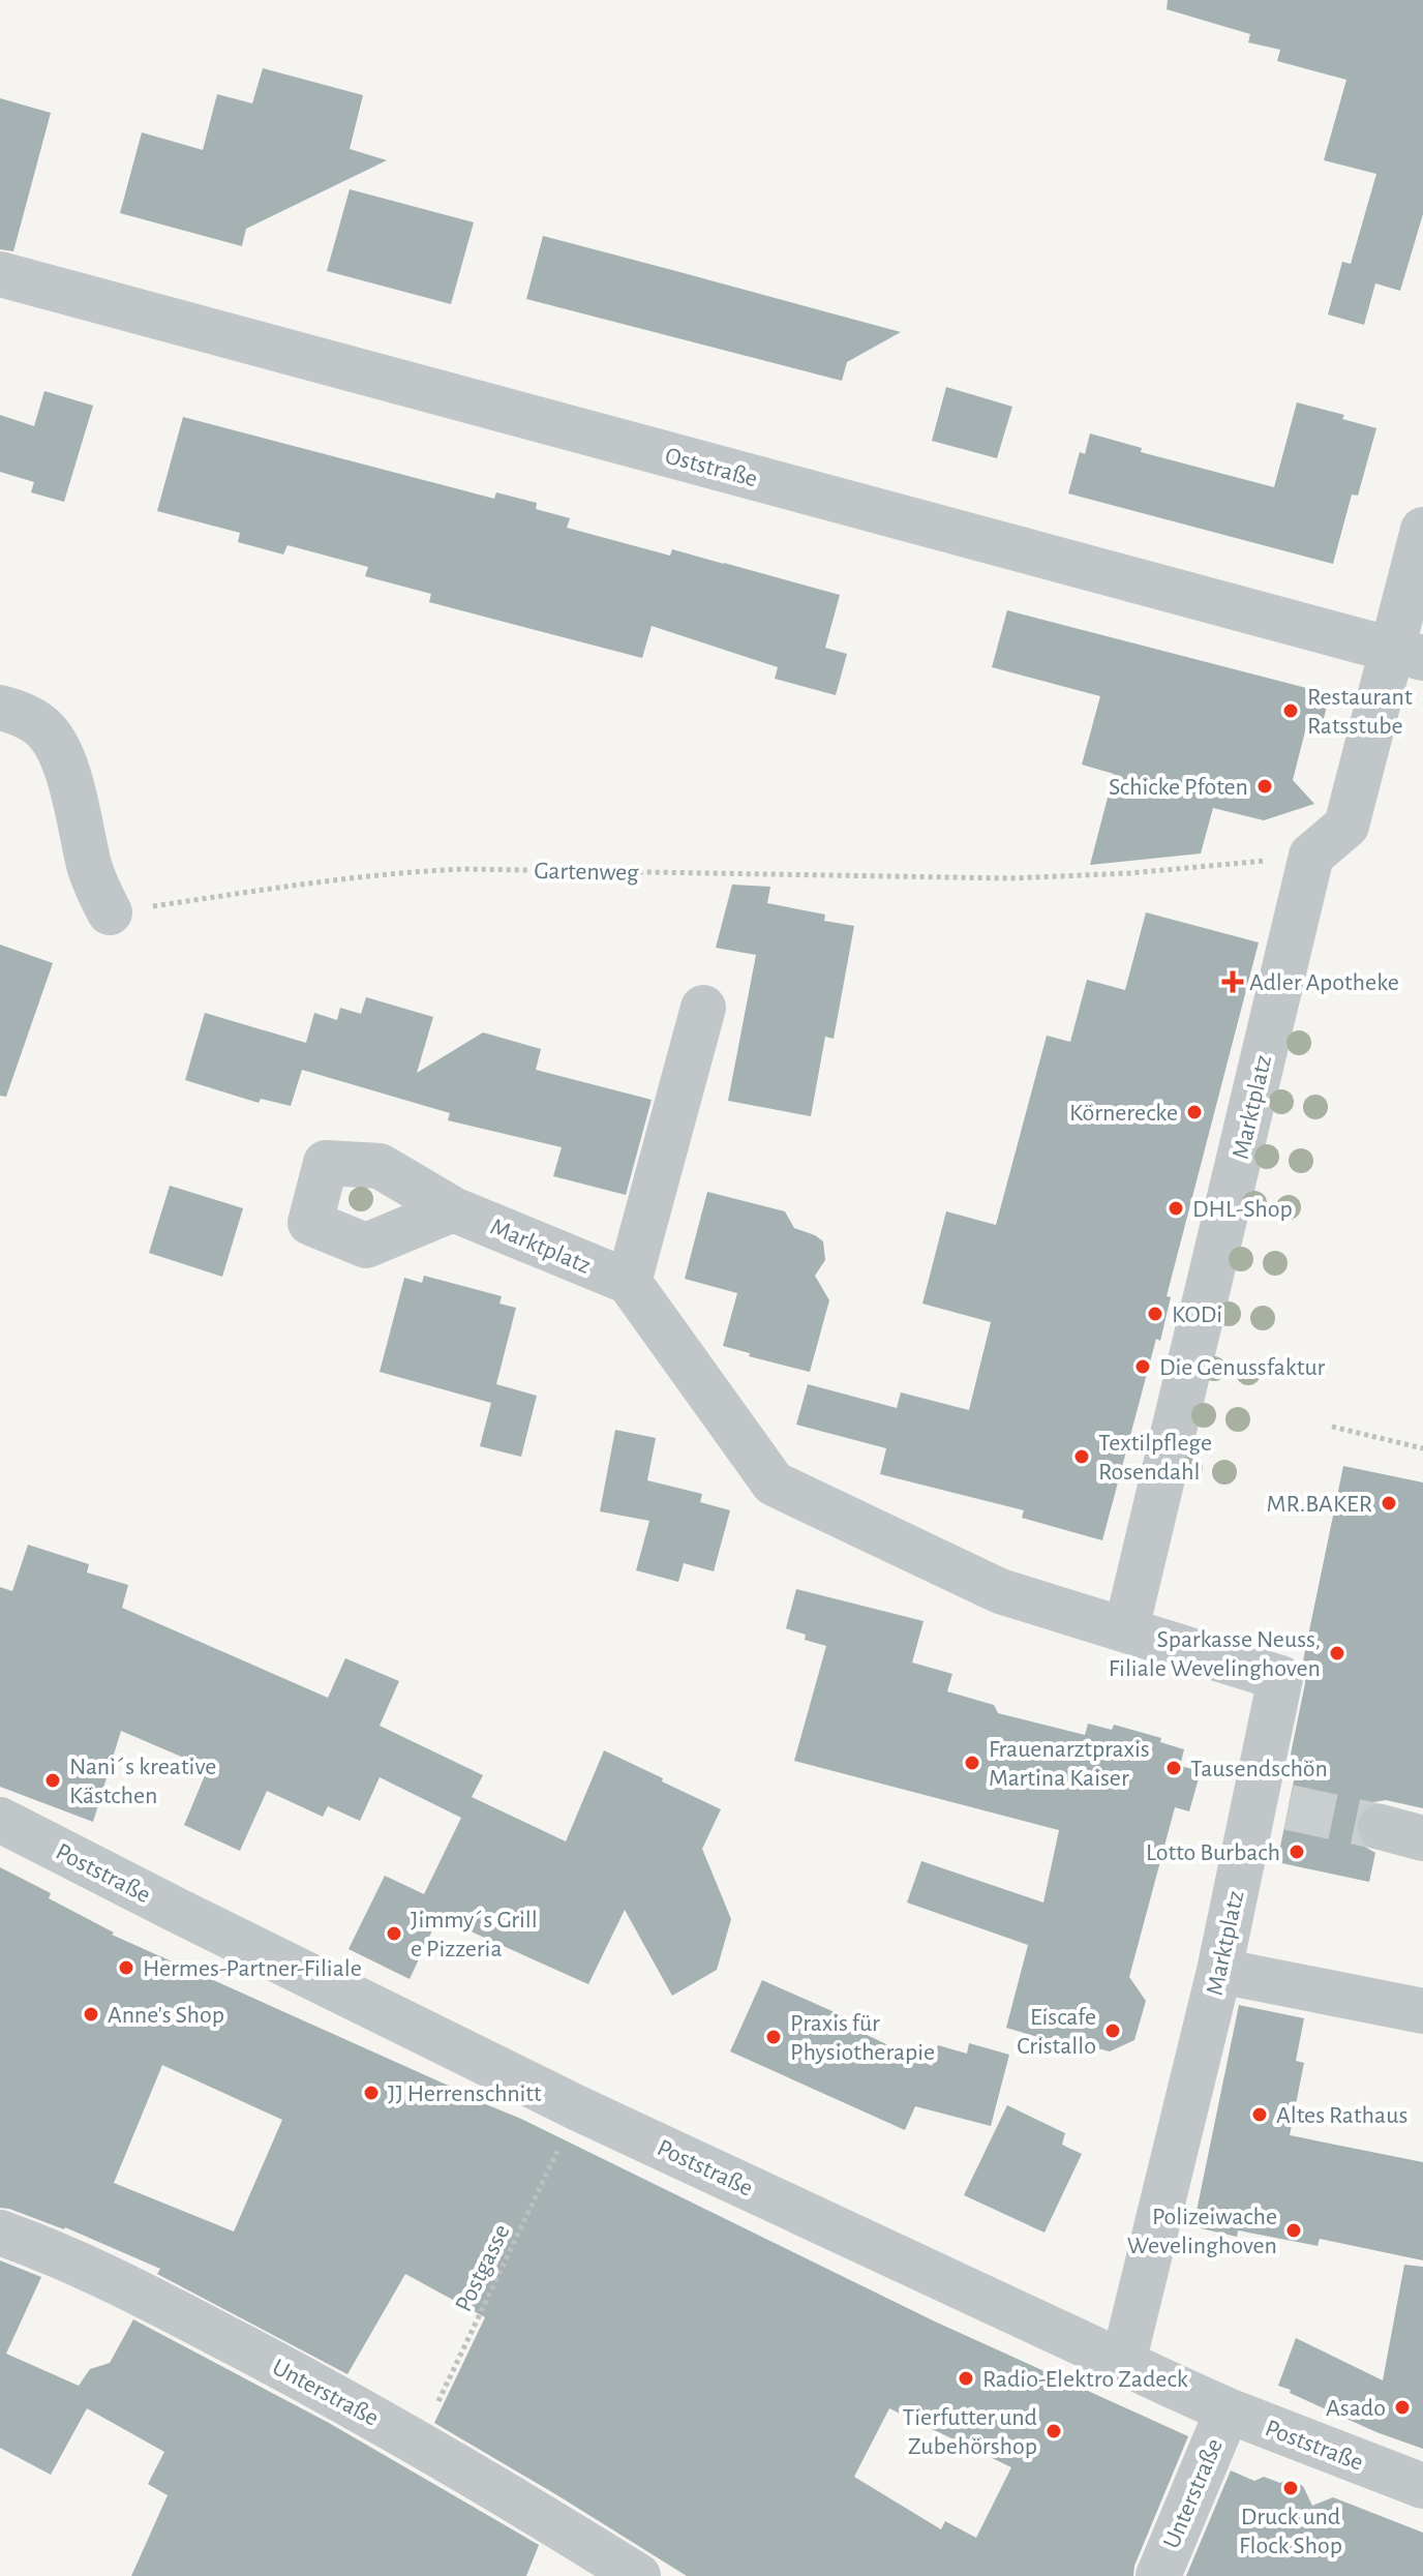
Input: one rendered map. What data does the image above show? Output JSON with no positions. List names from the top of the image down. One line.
{"streets":{"street":["Oststraße","Marktplatz","Poststraße","Unterstraße"],"path":["Gartenweg","Postgasse"]},"crossings":[["Gartenweg","Marktplatz"],["Marktplatz","Poststraße"],["Poststraße","Postgasse"],["Poststraße","Unterstraße"],["Postgasse","Unterstraße"]],"places":{"other":["Restaurant Ratsstube","Schicke Pfoten","Körnerecke","DHL-Shop","KODi","Die Genussfaktur","Textilpflege Rosendahl","MR.BAKER","Sparkasse Neuss, Filiale Wevelinghoven","Frauenarztpraxis Martina Kaiser","Tausendschön","Nani´s kreative Kästchen","Lotto Burbach","Jimmy´s Grill e Pizzeria","Hermes-Partner-Filiale","Anne's Shop","Eiscafe Cristallo","Praxis für Physiotherapie","JJ Herrenschnitt","Altes Rathaus","Polizeiwache Wevelinghoven","Radio-Elektro Zadeck","Asado","Tierfutter und Zubehörshop","Druck und Flock Shop"],"health":["Adler Apotheke"]}}
